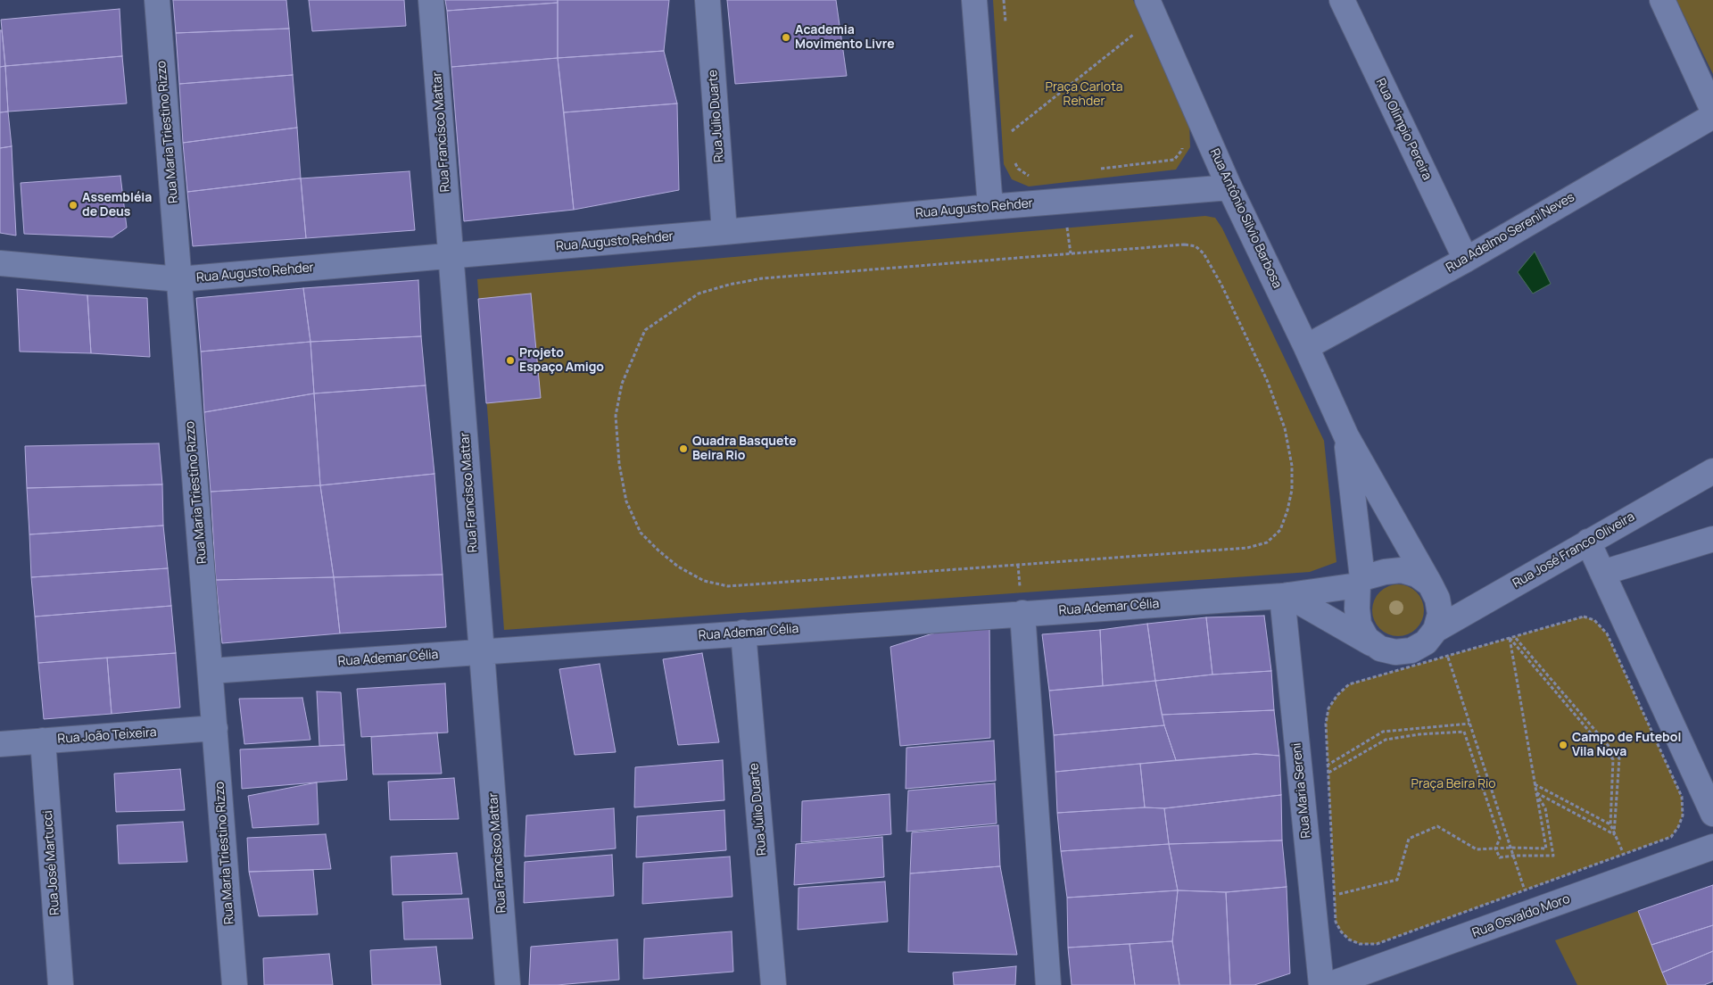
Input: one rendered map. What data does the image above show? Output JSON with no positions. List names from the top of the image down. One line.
{"streets":{"street":["Rua Júlio Duarte","Rua Olímpio Pereira","Rua Maria Triestino Rizzo","Rua Francisco Mattar","Rua Augusto Rehder","Rua Antônio Silvio Barbosa","Rua Adelmo Sereni Neves","Rua José Franco Oliveira","Rua Ademar Célia","Rua João Teixeira","Rua Maria Sereni","Rua José Martucci","Rua Osvaldo Moro"]},"crossings":[["Rua Júlio Duarte","Rua Augusto Rehder"],["Rua Júlio Duarte","Rua Ademar Célia"],["Rua Olímpio Pereira","Rua Adelmo Sereni Neves"],["Rua Maria Triestino Rizzo","Rua Augusto Rehder"],["Rua Maria Triestino Rizzo","Rua Ademar Célia"],["Rua Maria Triestino Rizzo","Rua João Teixeira"],["Rua Francisco Mattar","Rua Augusto Rehder"],["Rua Francisco Mattar","Rua Ademar Célia"],["Rua Augusto Rehder","Rua Antônio Silvio Barbosa"],["Rua Antônio Silvio Barbosa","Rua Adelmo Sereni Neves"],["Rua José Franco Oliveira","Rua Ademar Célia"],["Rua Ademar Célia","Rua Maria Sereni"],["Rua João Teixeira","Rua José Martucci"]],"parks":["Praça Carlota Rehder","Praça Beira Rio"],"places":["Academia Movimento Livre","Assembléia de Deus","Projeto Espaço Amigo","Quadra Basquete Beira Rio","Campo de Futebol Vila Nova"]}
